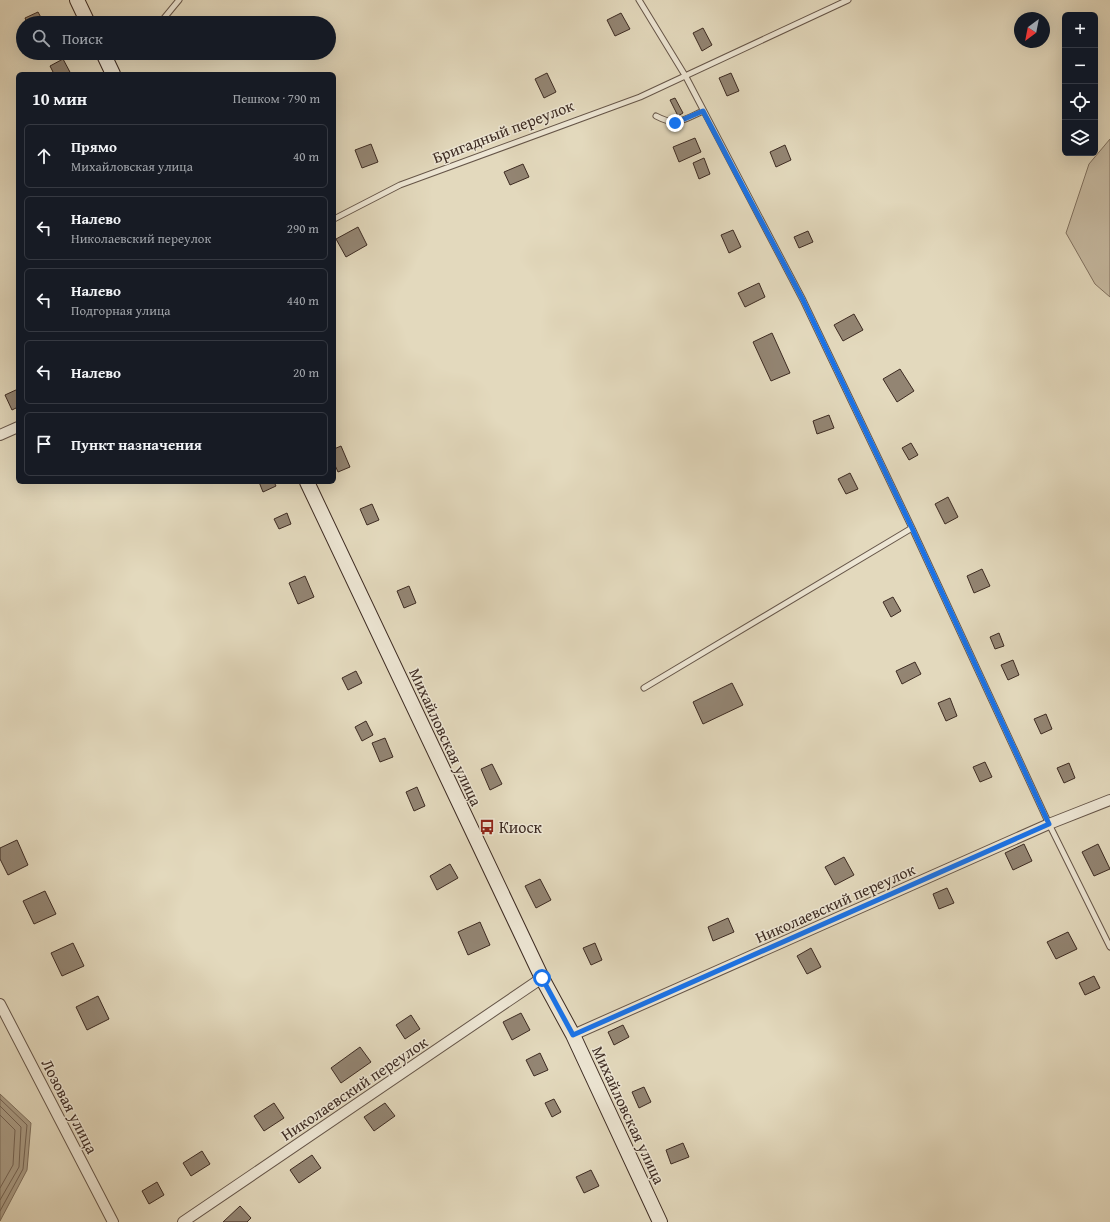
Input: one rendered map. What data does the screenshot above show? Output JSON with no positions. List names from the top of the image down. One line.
{"streets":{"street":["Михайловская улица","Николаевский переулок","Лозовая улица"],"lane":["Бригадный переулок"]},"crossings":[["Михайловская улица","Николаевский переулок"]],"places":{"bus stop":["Киоск"]},"north":"bottom left","page":{"map_buttons":["+","−"],"search":"Поиск","heading":["10 мин","Пешком · 790 m"],"list":[["Прямо","Михайловская улица","40 m"],["Налево","Николаевский переулок","290 m"],["Налево","Подгорная улица","440 m"],["Налево","20 m"],"Пункт назначения"]}}
